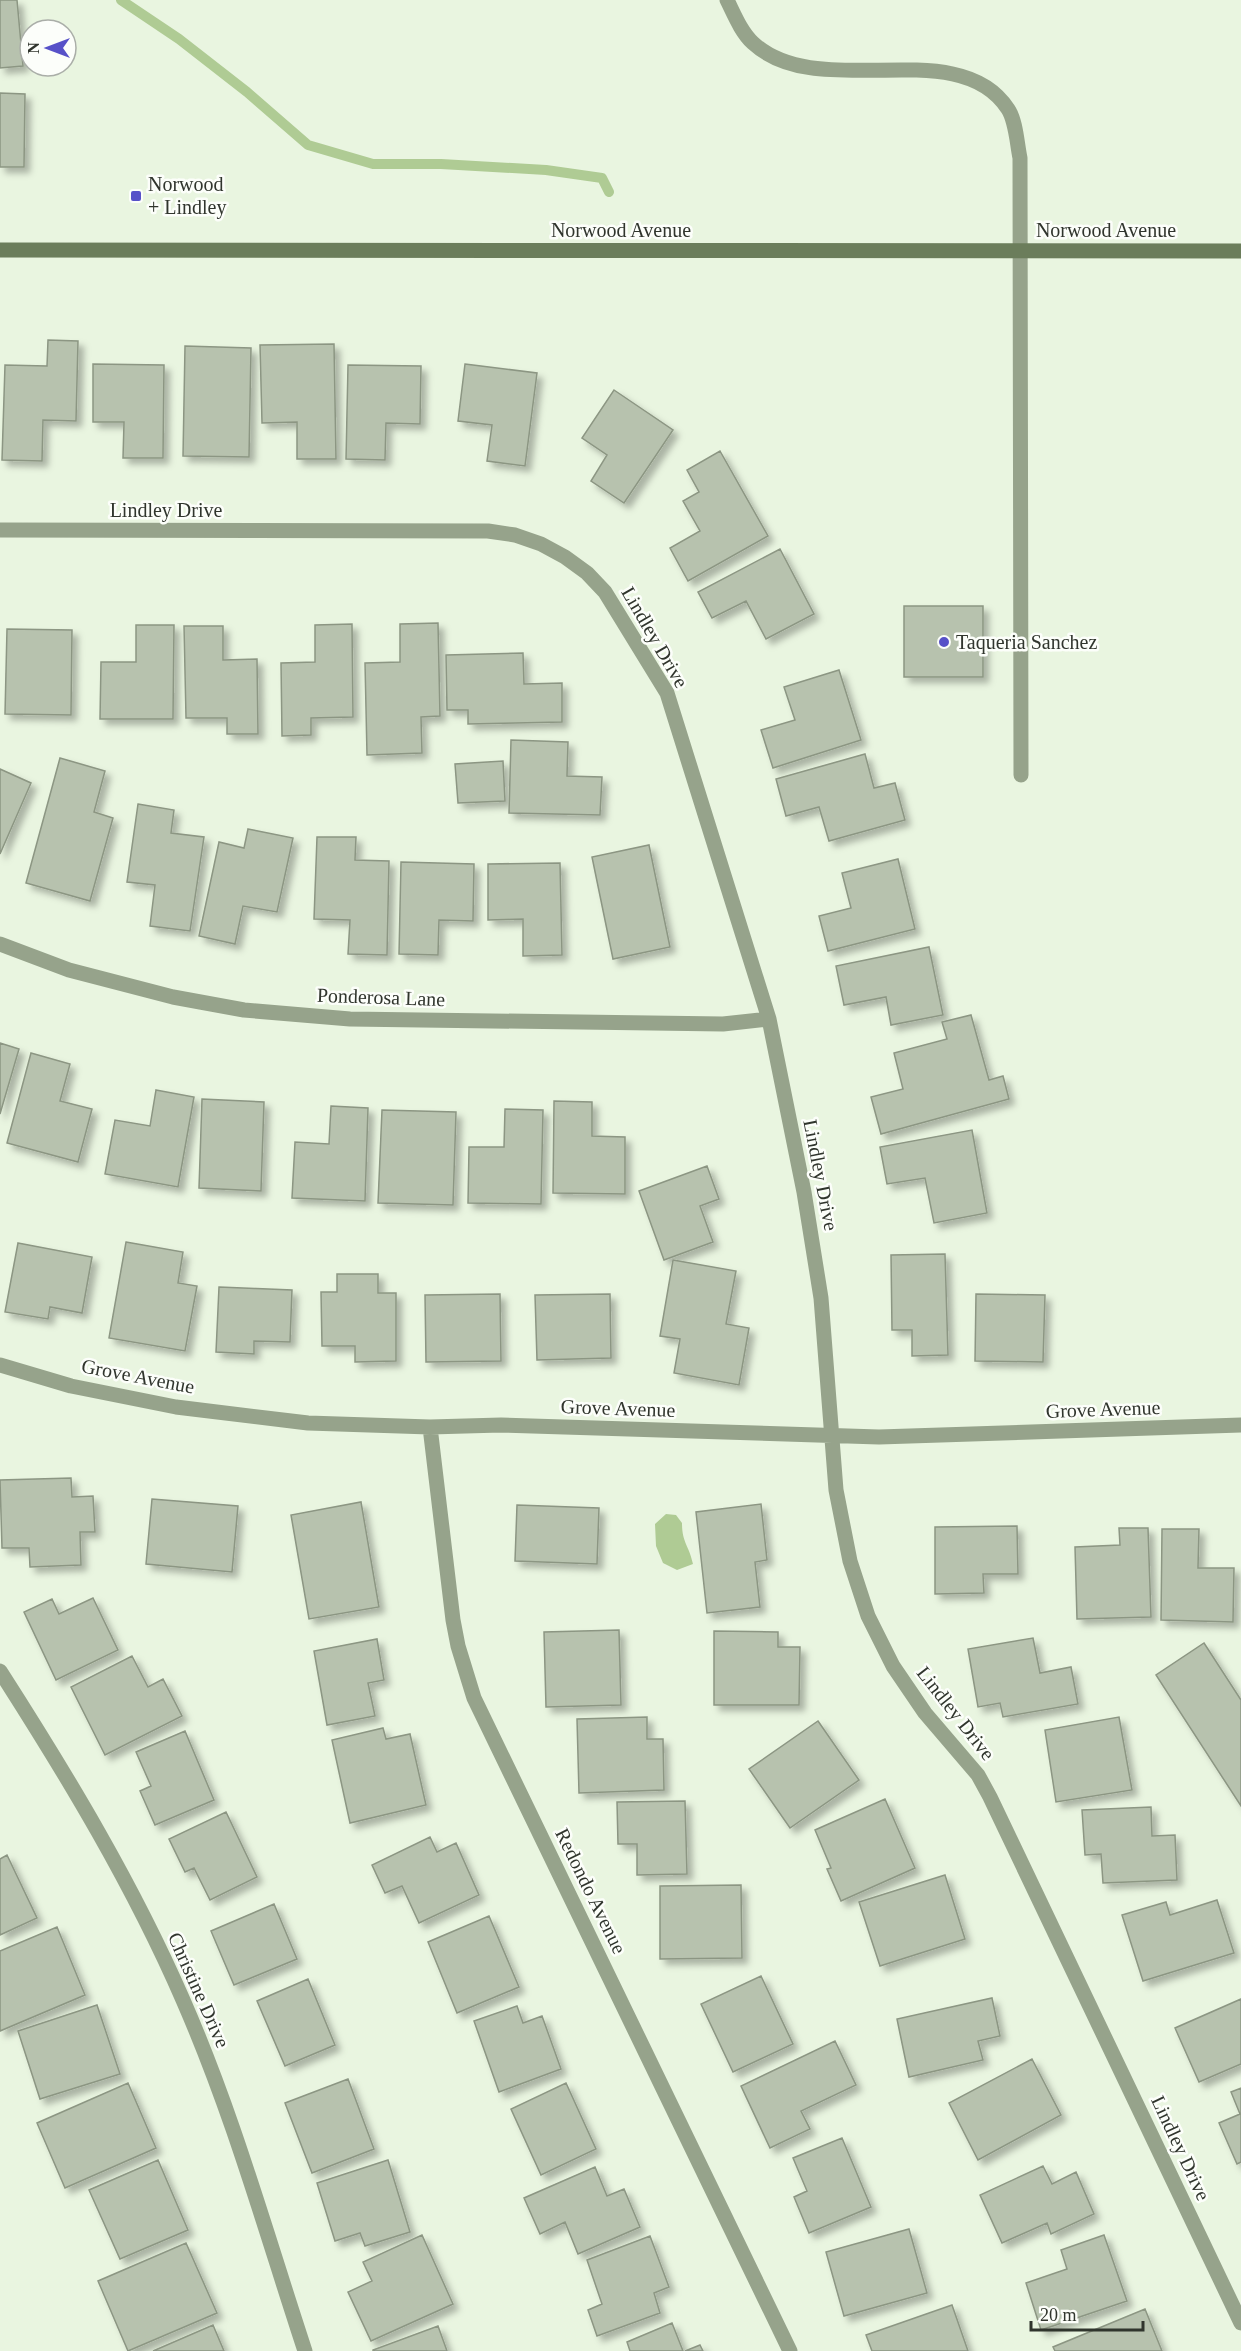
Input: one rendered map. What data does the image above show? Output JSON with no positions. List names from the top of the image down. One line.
{"streets":{"main road":["Norwood Avenue"],"street":["Lindley Drive","Ponderosa Lane","Grove Avenue","Redondo Avenue","Christine Drive"]},"crossings":[["Lindley Drive","Ponderosa Lane"],["Lindley Drive","Grove Avenue"],["Grove Avenue","Redondo Avenue"]],"places":{"transit":["Norwood + Lindley"],"other":["Taqueria Sanchez"]},"scale_bar":"20 m","north":"left"}
